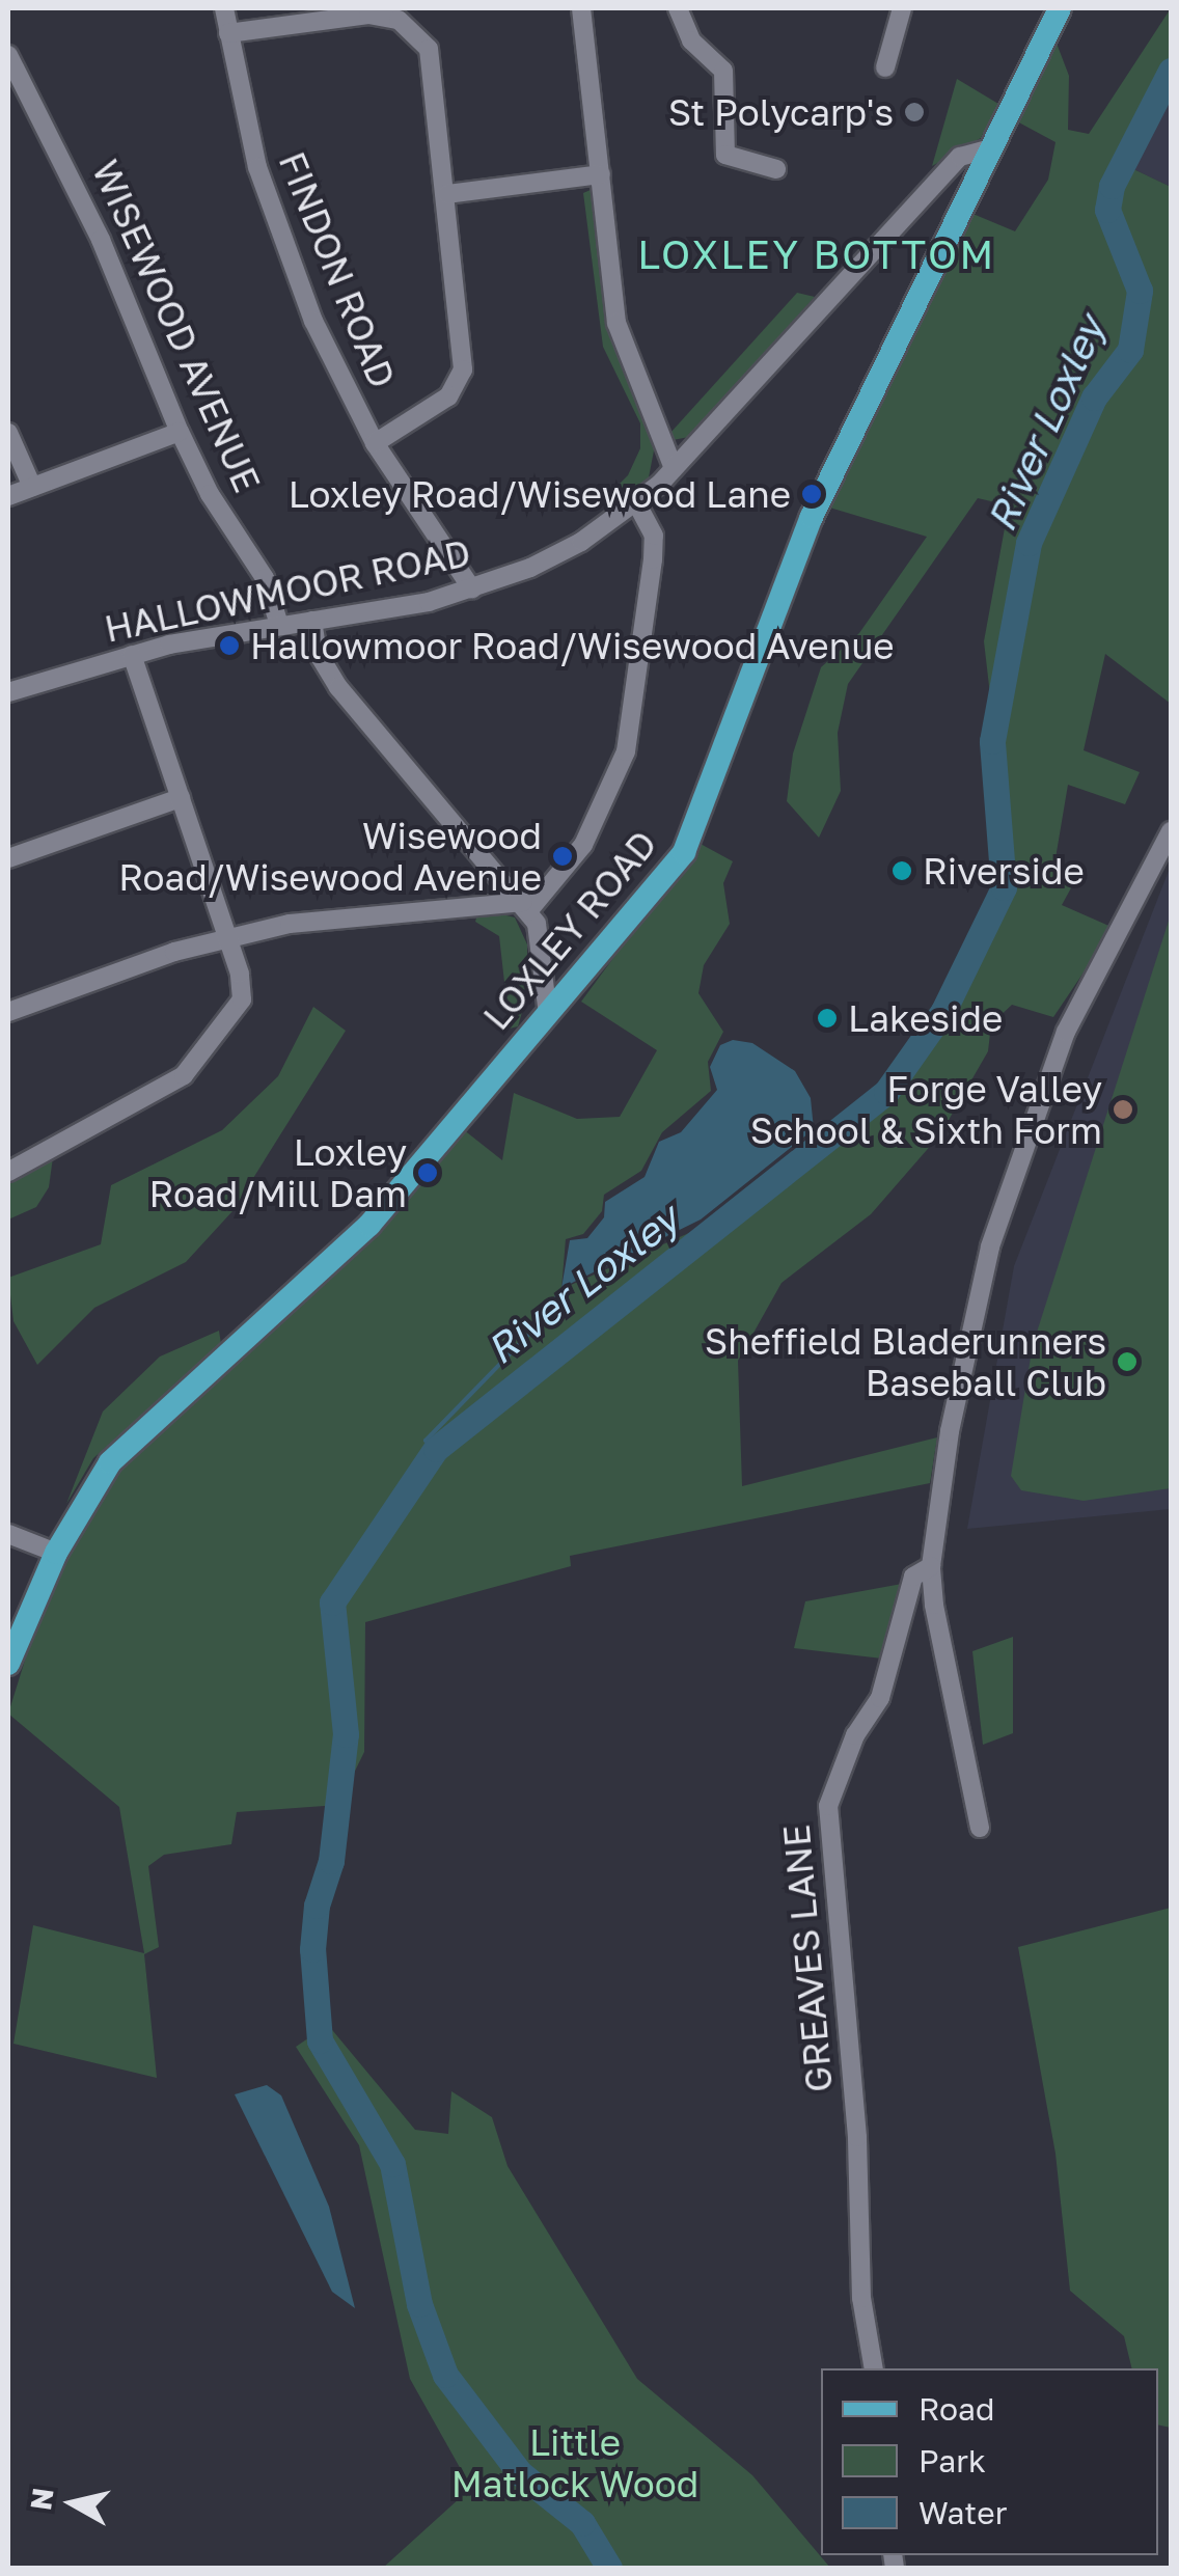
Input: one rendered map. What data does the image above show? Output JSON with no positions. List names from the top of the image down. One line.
{"streets":{"main road":["LOXLEY ROAD"],"street":["FINDON ROAD","WISEWOOD AVENUE","HALLOWMOOR ROAD","GREAVES LANE"]},"crossings":[["FINDON ROAD","HALLOWMOOR ROAD"],["WISEWOOD AVENUE","HALLOWMOOR ROAD"],["HALLOWMOOR ROAD","LOXLEY ROAD"]],"districts":["LOXLEY BOTTOM"],"water":["River Loxley"],"parks":["Little Matlock Wood"],"places":["St Polycarp's","Loxley Road/Wisewood Lane","Hallowmoor Road/Wisewood Avenue","Wisewood Road/Wisewood Avenue","Riverside","Lakeside","Forge Valley School & Sixth Form","Loxley Road/Mill Dam","Sheffield Bladerunners Baseball Club"],"legend":["Road","Park","Water"],"north":"left"}
